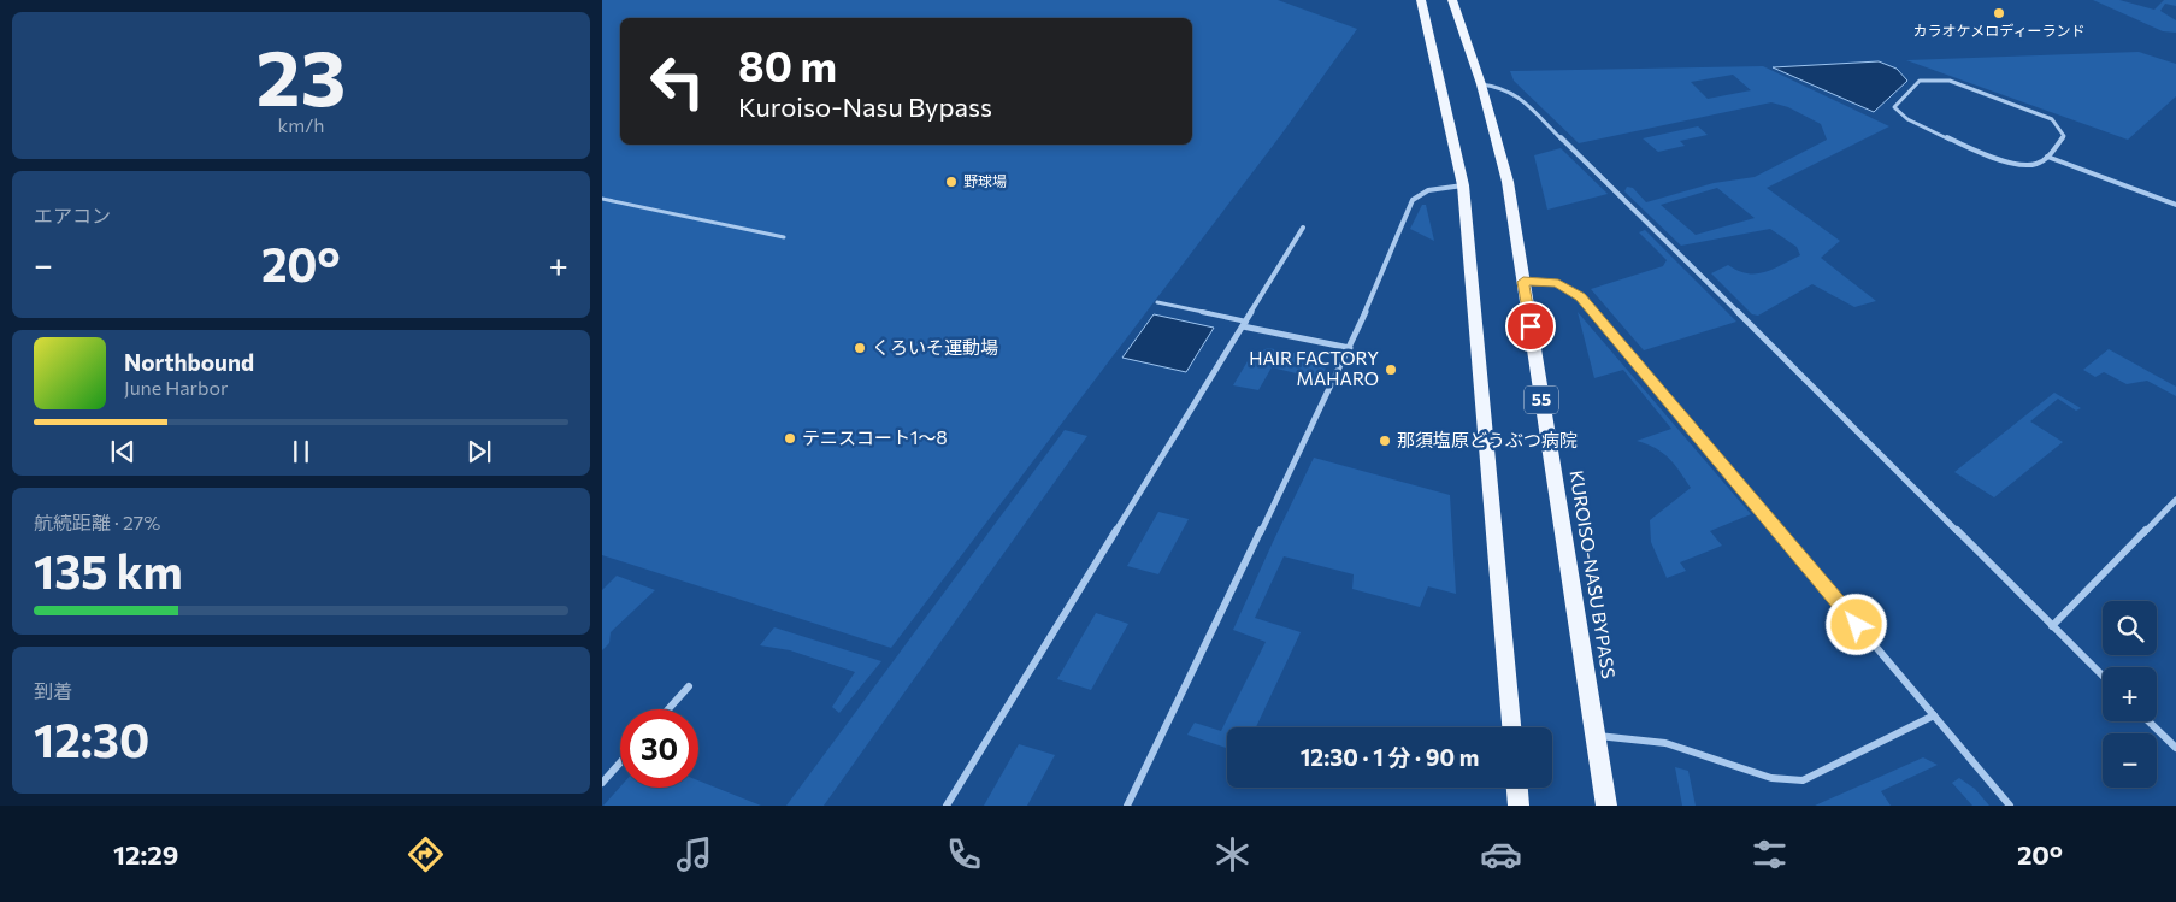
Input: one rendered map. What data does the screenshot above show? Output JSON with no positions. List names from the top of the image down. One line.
{"streets":{"main road":["55","KUROISO-NASU BYPASS"]},"places":["カラオケメロディーランド","野球場","くろいそ運動場","HAIR FACTORY MAHARO","テニスコート1～8","那須塩原どうぶつ病院"],"page":{"tile":[["23","km/h"],"エアコン",["航続距離 · 27%","135 km"],["到着","12:30"]],"turn":["80 m","Kuroiso-Nasu Bypass"],"heat":["−","20°","+"],"song":["Northbound","June Harbor"],"map_buttons":["+","−"],"limit":"30","trip":"12:30 · 1 分 · 90 m","tabs":["12:29","20°"]}}
